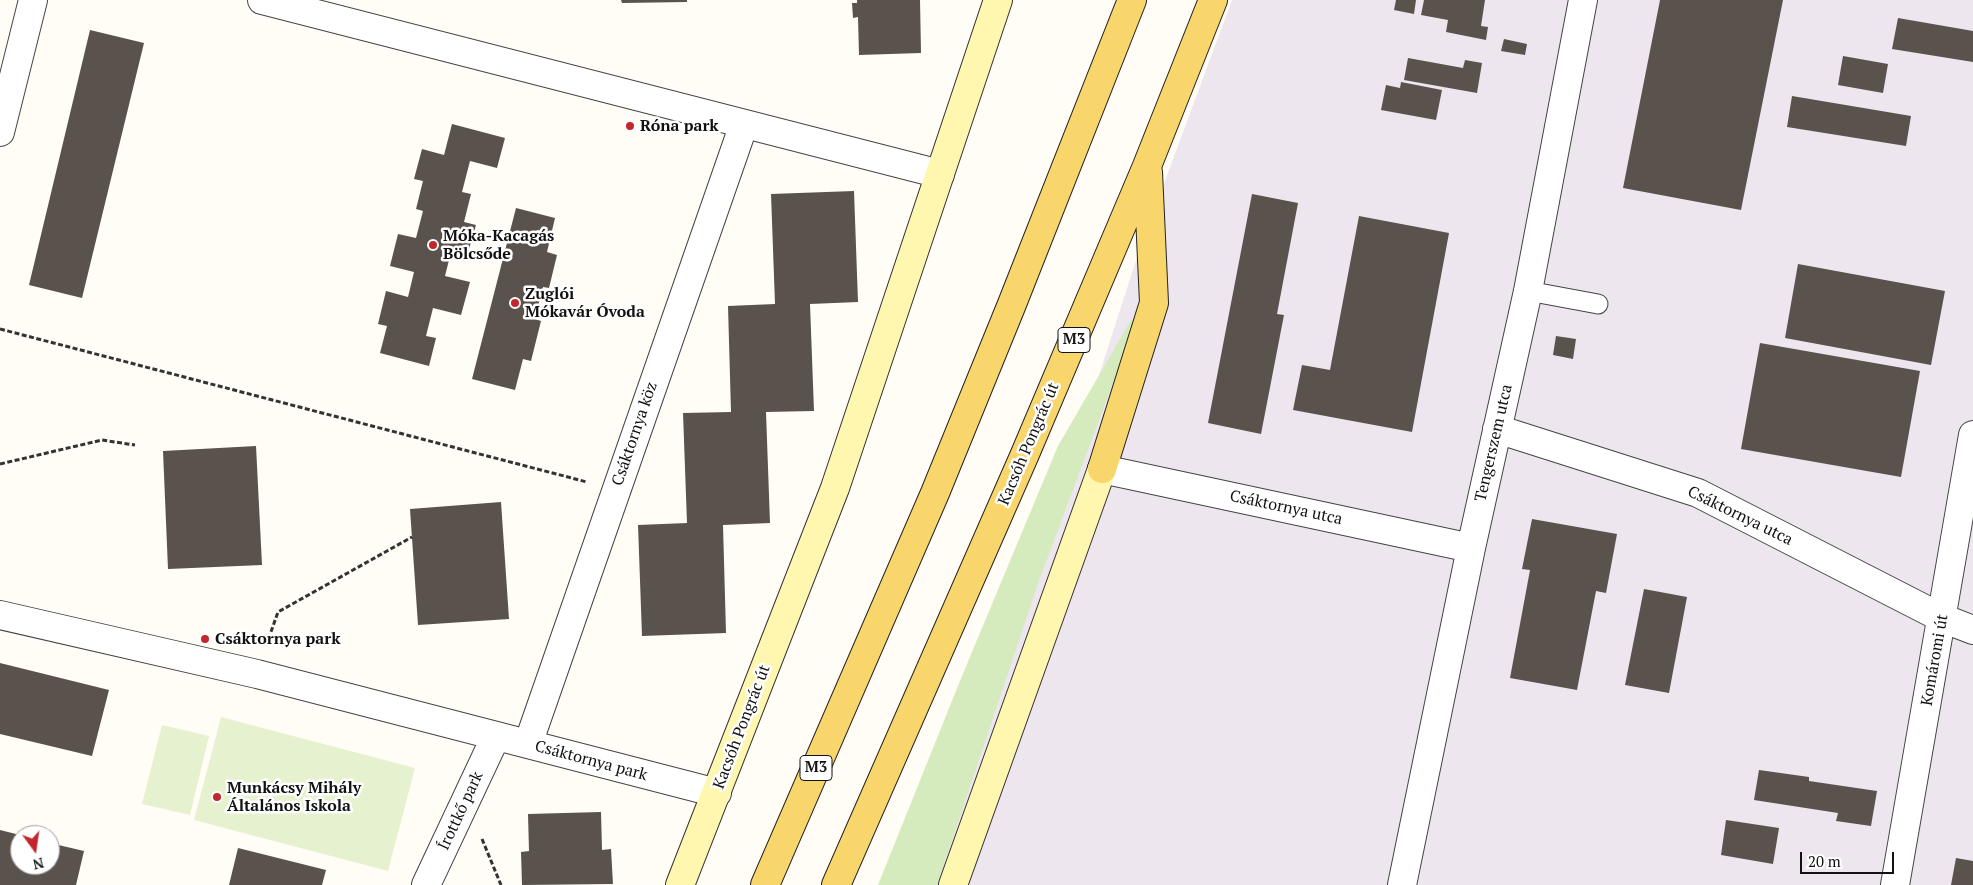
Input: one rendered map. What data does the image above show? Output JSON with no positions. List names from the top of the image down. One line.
{"streets":{"main road":["M3","Kacsóh Pongrác út"],"street":["Csáktornya köz","Tengerszem utca","Csáktornya utca","Komáromi út","Csáktornya park","Írottkő park"]},"crossings":[["Csáktornya köz","Csáktornya park"],["Tengerszem utca","Csáktornya utca"],["Kacsóh Pongrác út","Csáktornya park"],["Csáktornya utca","Komáromi út"],["Csáktornya park","Írottkő park"]],"places":["Róna park","Móka-Kacagás Bölcsőde","Zuglói Mókavár Óvoda","Csáktornya park","Munkácsy Mihály Általános Iskola"],"scale_bar":"20 m","north":"bottom"}
